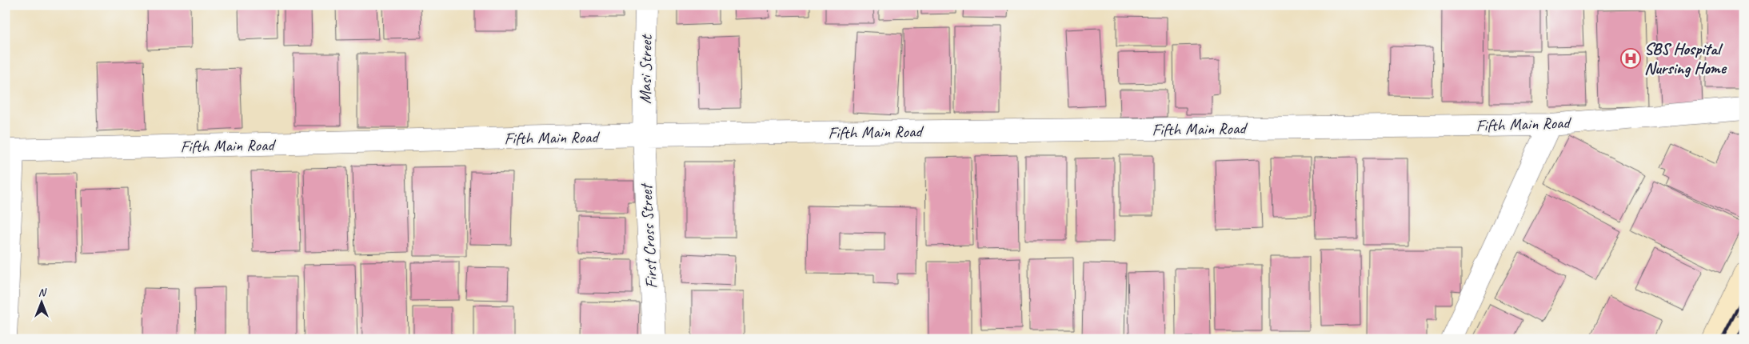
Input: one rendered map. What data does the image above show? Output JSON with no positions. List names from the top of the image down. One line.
{"streets":{"street":["Masi Street","Fifth Main Road","First Cross Street"]},"crossings":[["Masi Street","Fifth Main Road"],["Masi Street","First Cross Street"],["Fifth Main Road","First Cross Street"]],"places":{"hospital":["SBS Hospital Nursing Home"]},"north":"top"}
